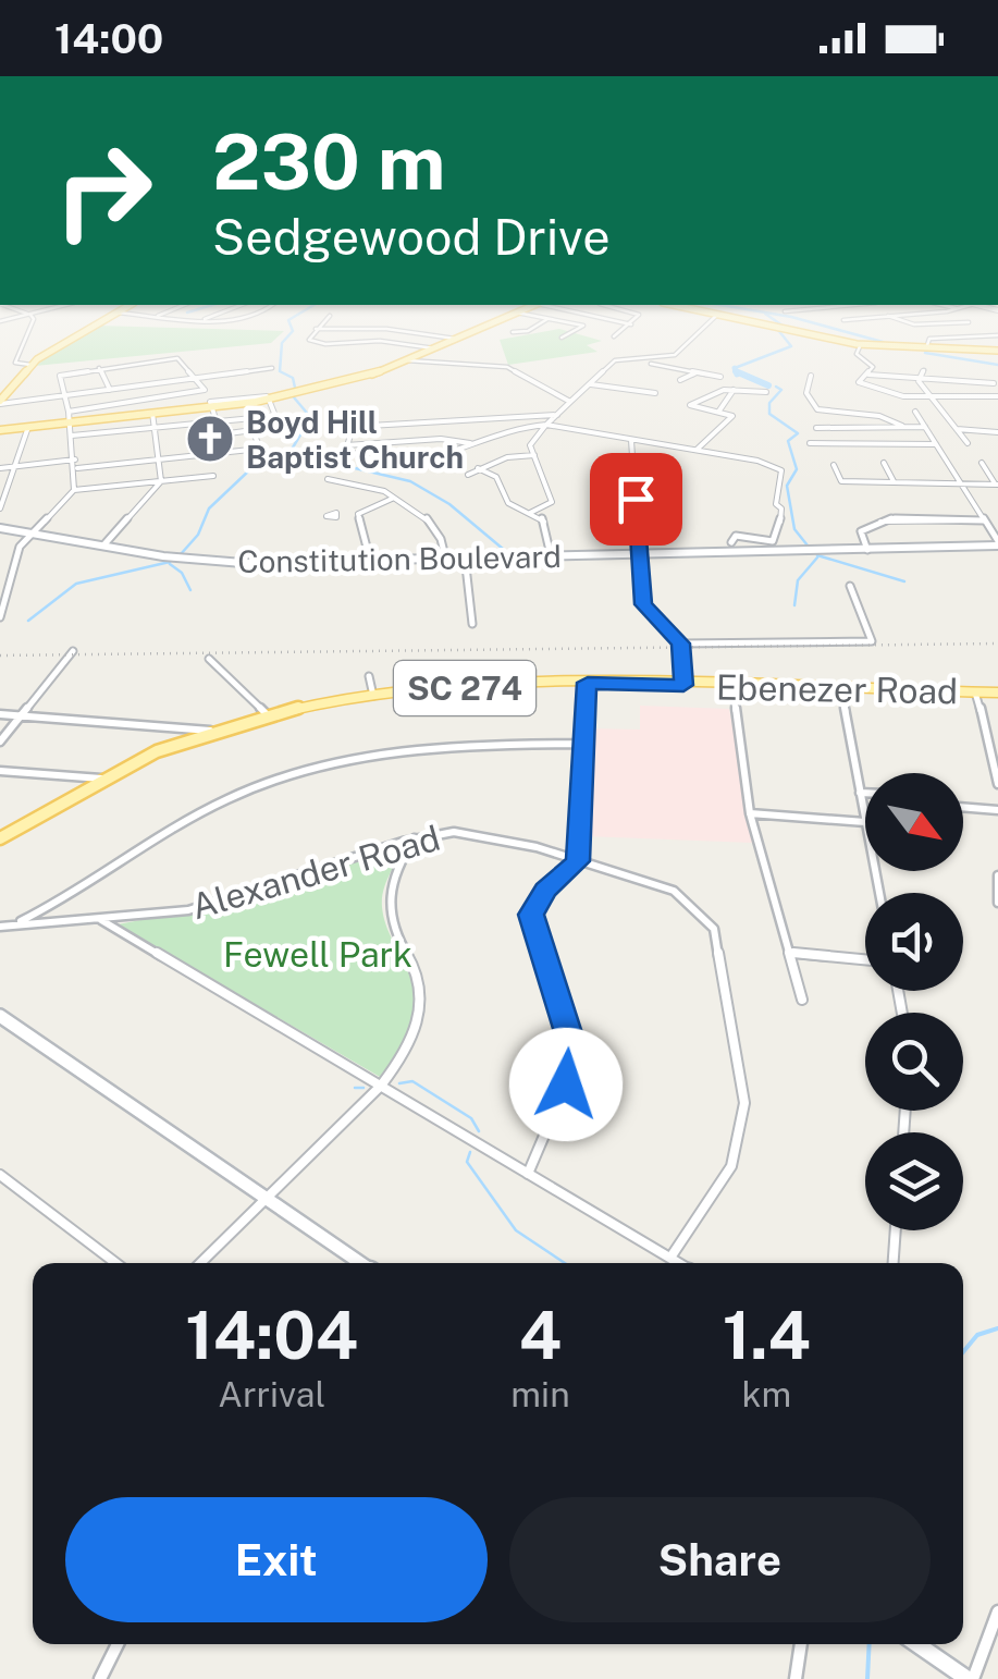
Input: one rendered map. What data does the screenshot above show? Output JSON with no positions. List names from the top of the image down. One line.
{"streets":{"main road":["SC 274","Ebenezer Road"],"street":["Constitution Boulevard","Alexander Road"]},"crossings":[["SC 274","Ebenezer Road"]],"parks":["Fewell Park"],"places":{"church":["Boyd Hill Baptist Church"]},"north":"bottom right","page":{"status":"14:00","turn":["230 m","Sedgewood Drive"],"eta":["14:04","Arrival","4","min","1.4","km"],"buttons":["Exit","Share"]}}
